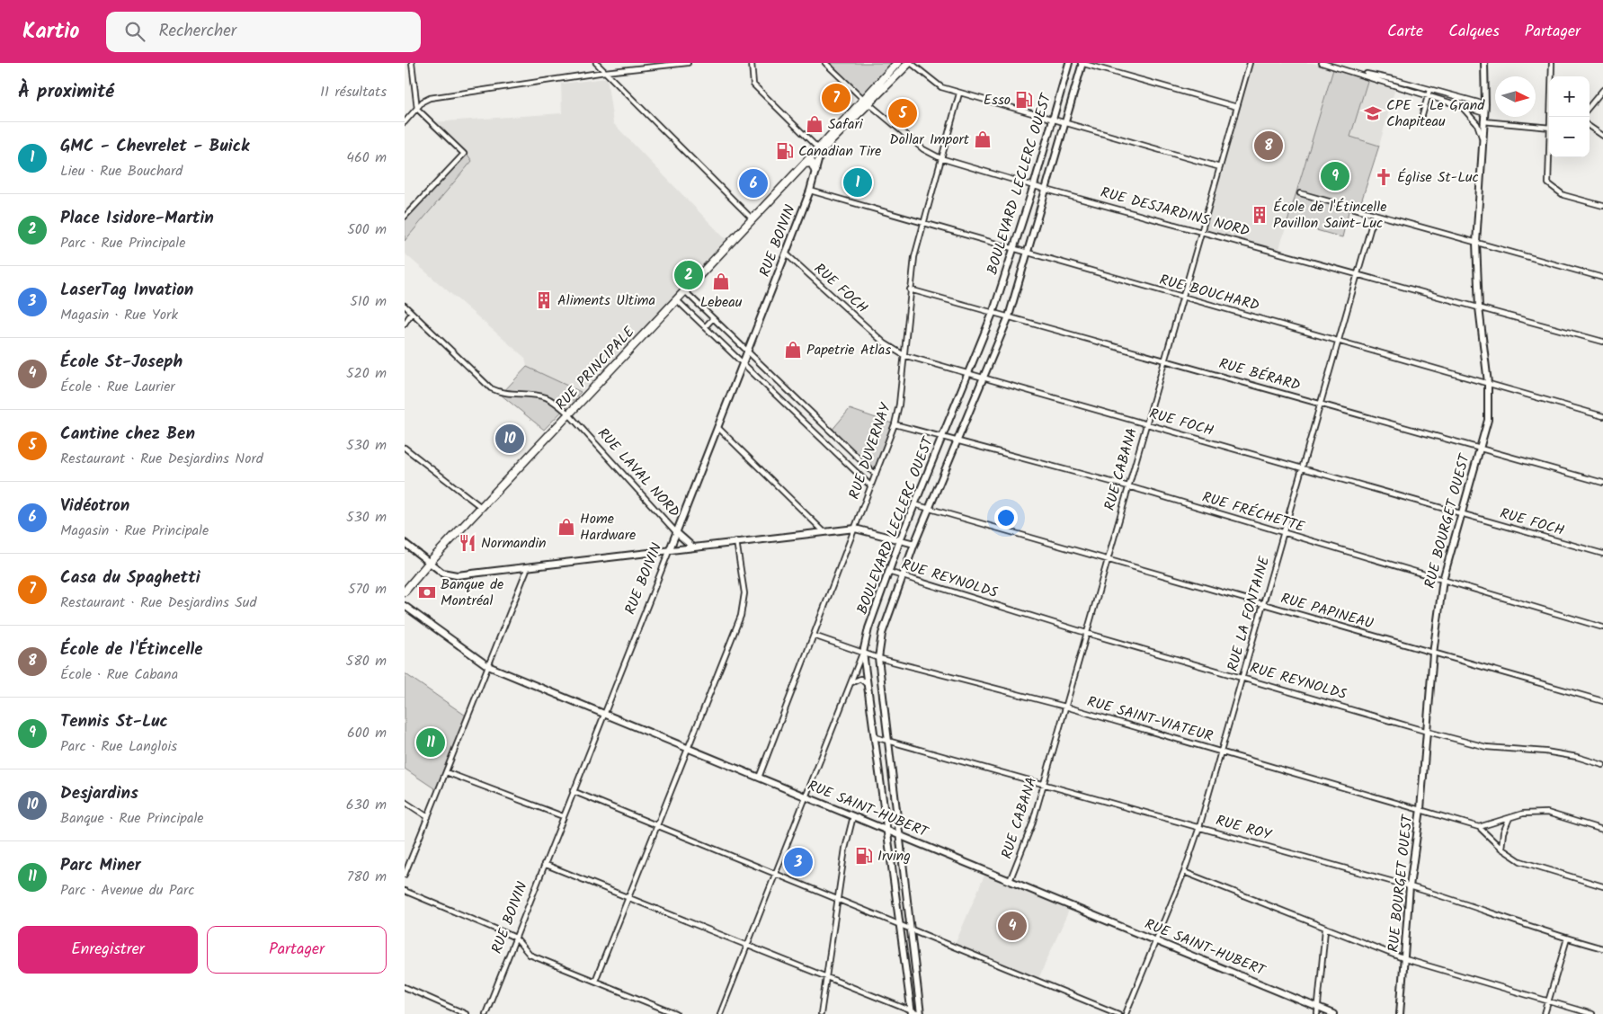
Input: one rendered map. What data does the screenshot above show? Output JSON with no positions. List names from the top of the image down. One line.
{"streets":{"main road":["RUE PRINCIPALE"],"street":["BOULEVARD LECLERC OUEST","RUE DESJARDINS NORD","RUE BOIVIN","RUE FOCH","RUE BOUCHARD","RUE BÉRARD","RUE DUVERNAY","RUE CABANA","RUE LAVAL NORD","RUE FRÉCHETTE","RUE BOURGET OUEST","RUE REYNOLDS","RUE PAPINEAU","RUE LA FONTAINE","RUE SAINT-VIATEUR","RUE SAINT-HUBERT","RUE ROY"]},"crossings":[["BOULEVARD LECLERC OUEST","RUE DESJARDINS NORD"],["BOULEVARD LECLERC OUEST","RUE FOCH"],["BOULEVARD LECLERC OUEST","RUE BOUCHARD"],["BOULEVARD LECLERC OUEST","RUE BÉRARD"],["BOULEVARD LECLERC OUEST","RUE FRÉCHETTE"],["BOULEVARD LECLERC OUEST","RUE REYNOLDS"],["BOULEVARD LECLERC OUEST","RUE PAPINEAU"],["BOULEVARD LECLERC OUEST","RUE SAINT-VIATEUR"],["BOULEVARD LECLERC OUEST","RUE SAINT-HUBERT"],["BOULEVARD LECLERC OUEST","RUE ROY"],["RUE DESJARDINS NORD","RUE PRINCIPALE"],["RUE DESJARDINS NORD","RUE DUVERNAY"],["RUE DESJARDINS NORD","RUE CABANA"],["RUE DESJARDINS NORD","RUE BOURGET OUEST"],["RUE DESJARDINS NORD","RUE LA FONTAINE"],["RUE BOIVIN","RUE FOCH"],["RUE BOIVIN","RUE BOUCHARD"],["RUE BOIVIN","RUE PRINCIPALE"],["RUE BOIVIN","RUE LAVAL NORD"],["RUE BOIVIN","RUE SAINT-HUBERT"],["RUE FOCH","RUE DUVERNAY"],["RUE FOCH","RUE CABANA"],["RUE FOCH","RUE BOURGET OUEST"],["RUE FOCH","RUE LA FONTAINE"],["RUE BOUCHARD","RUE DUVERNAY"],["RUE BOUCHARD","RUE CABANA"],["RUE BOUCHARD","RUE BOURGET OUEST"],["RUE BOUCHARD","RUE LA FONTAINE"],["RUE PRINCIPALE","RUE LAVAL NORD"],["RUE BÉRARD","RUE DUVERNAY"],["RUE BÉRARD","RUE CABANA"],["RUE BÉRARD","RUE BOURGET OUEST"],["RUE BÉRARD","RUE LA FONTAINE"],["RUE DUVERNAY","RUE FRÉCHETTE"],["RUE DUVERNAY","RUE SAINT-VIATEUR"],["RUE DUVERNAY","RUE SAINT-HUBERT"],["RUE CABANA","RUE FRÉCHETTE"],["RUE CABANA","RUE REYNOLDS"],["RUE CABANA","RUE PAPINEAU"],["RUE CABANA","RUE SAINT-VIATEUR"],["RUE CABANA","RUE SAINT-HUBERT"],["RUE CABANA","RUE ROY"],["RUE FRÉCHETTE","RUE BOURGET OUEST"],["RUE FRÉCHETTE","RUE LA FONTAINE"],["RUE BOURGET OUEST","RUE REYNOLDS"],["RUE BOURGET OUEST","RUE PAPINEAU"],["RUE BOURGET OUEST","RUE SAINT-VIATEUR"],["RUE BOURGET OUEST","RUE ROY"],["RUE REYNOLDS","RUE LA FONTAINE"],["RUE PAPINEAU","RUE LA FONTAINE"],["RUE LA FONTAINE","RUE SAINT-VIATEUR"],["RUE LA FONTAINE","RUE SAINT-HUBERT"],["RUE LA FONTAINE","RUE ROY"]],"places":{"fuel station":["Esso","Canadian Tire","Irving"],"school or university":["CPE - Le Grand Chapiteau"],"shop":["Safari","Dollar Import","Lebeau","Papetrie Atlas","Home Hardware"],"church":["Église St-Luc"],"building":["École de l'Étincelle Pavillon Saint-Luc","Aliments Ultima"],"restaurant":["Normandin"],"bank":["Banque de Montréal"]},"north":"right","page":{"header":"Kartio","search":"Rechercher","nav":["Carte","Calques","Partager"],"heading":["À proximité","11 résultats"],"map_buttons":["+","−"],"pins":["7","5","8","9","1","6","2","10","11","3","4"],"list":[{"mark":"1","name":"GMC - Chevrelet - Buick","note":"Lieu · Rue Bouchard","value":"460 m"},{"mark":"2","name":"Place Isidore-Martin","note":"Parc · Rue Principale","value":"500 m"},{"mark":"3","name":"LaserTag Invation","note":"Magasin · Rue York","value":"510 m"},{"mark":"4","name":"École St-Joseph","note":"École · Rue Laurier","value":"520 m"},{"mark":"5","name":"Cantine chez Ben","note":"Restaurant · Rue Desjardins Nord","value":"530 m"},{"mark":"6","name":"Vidéotron","note":"Magasin · Rue Principale","value":"530 m"},{"mark":"7","name":"Casa du Spaghetti","note":"Restaurant · Rue Desjardins Sud","value":"570 m"},{"mark":"8","name":"École de l'Étincelle","note":"École · Rue Cabana","value":"580 m"},{"mark":"9","name":"Tennis St-Luc","note":"Parc · Rue Langlois","value":"600 m"},{"mark":"10","name":"Desjardins","note":"Banque · Rue Principale","value":"630 m"},{"mark":"11","name":"Parc Miner","note":"Parc · Avenue du Parc","value":"780 m"}],"buttons":["Enregistrer","Partager"]}}
